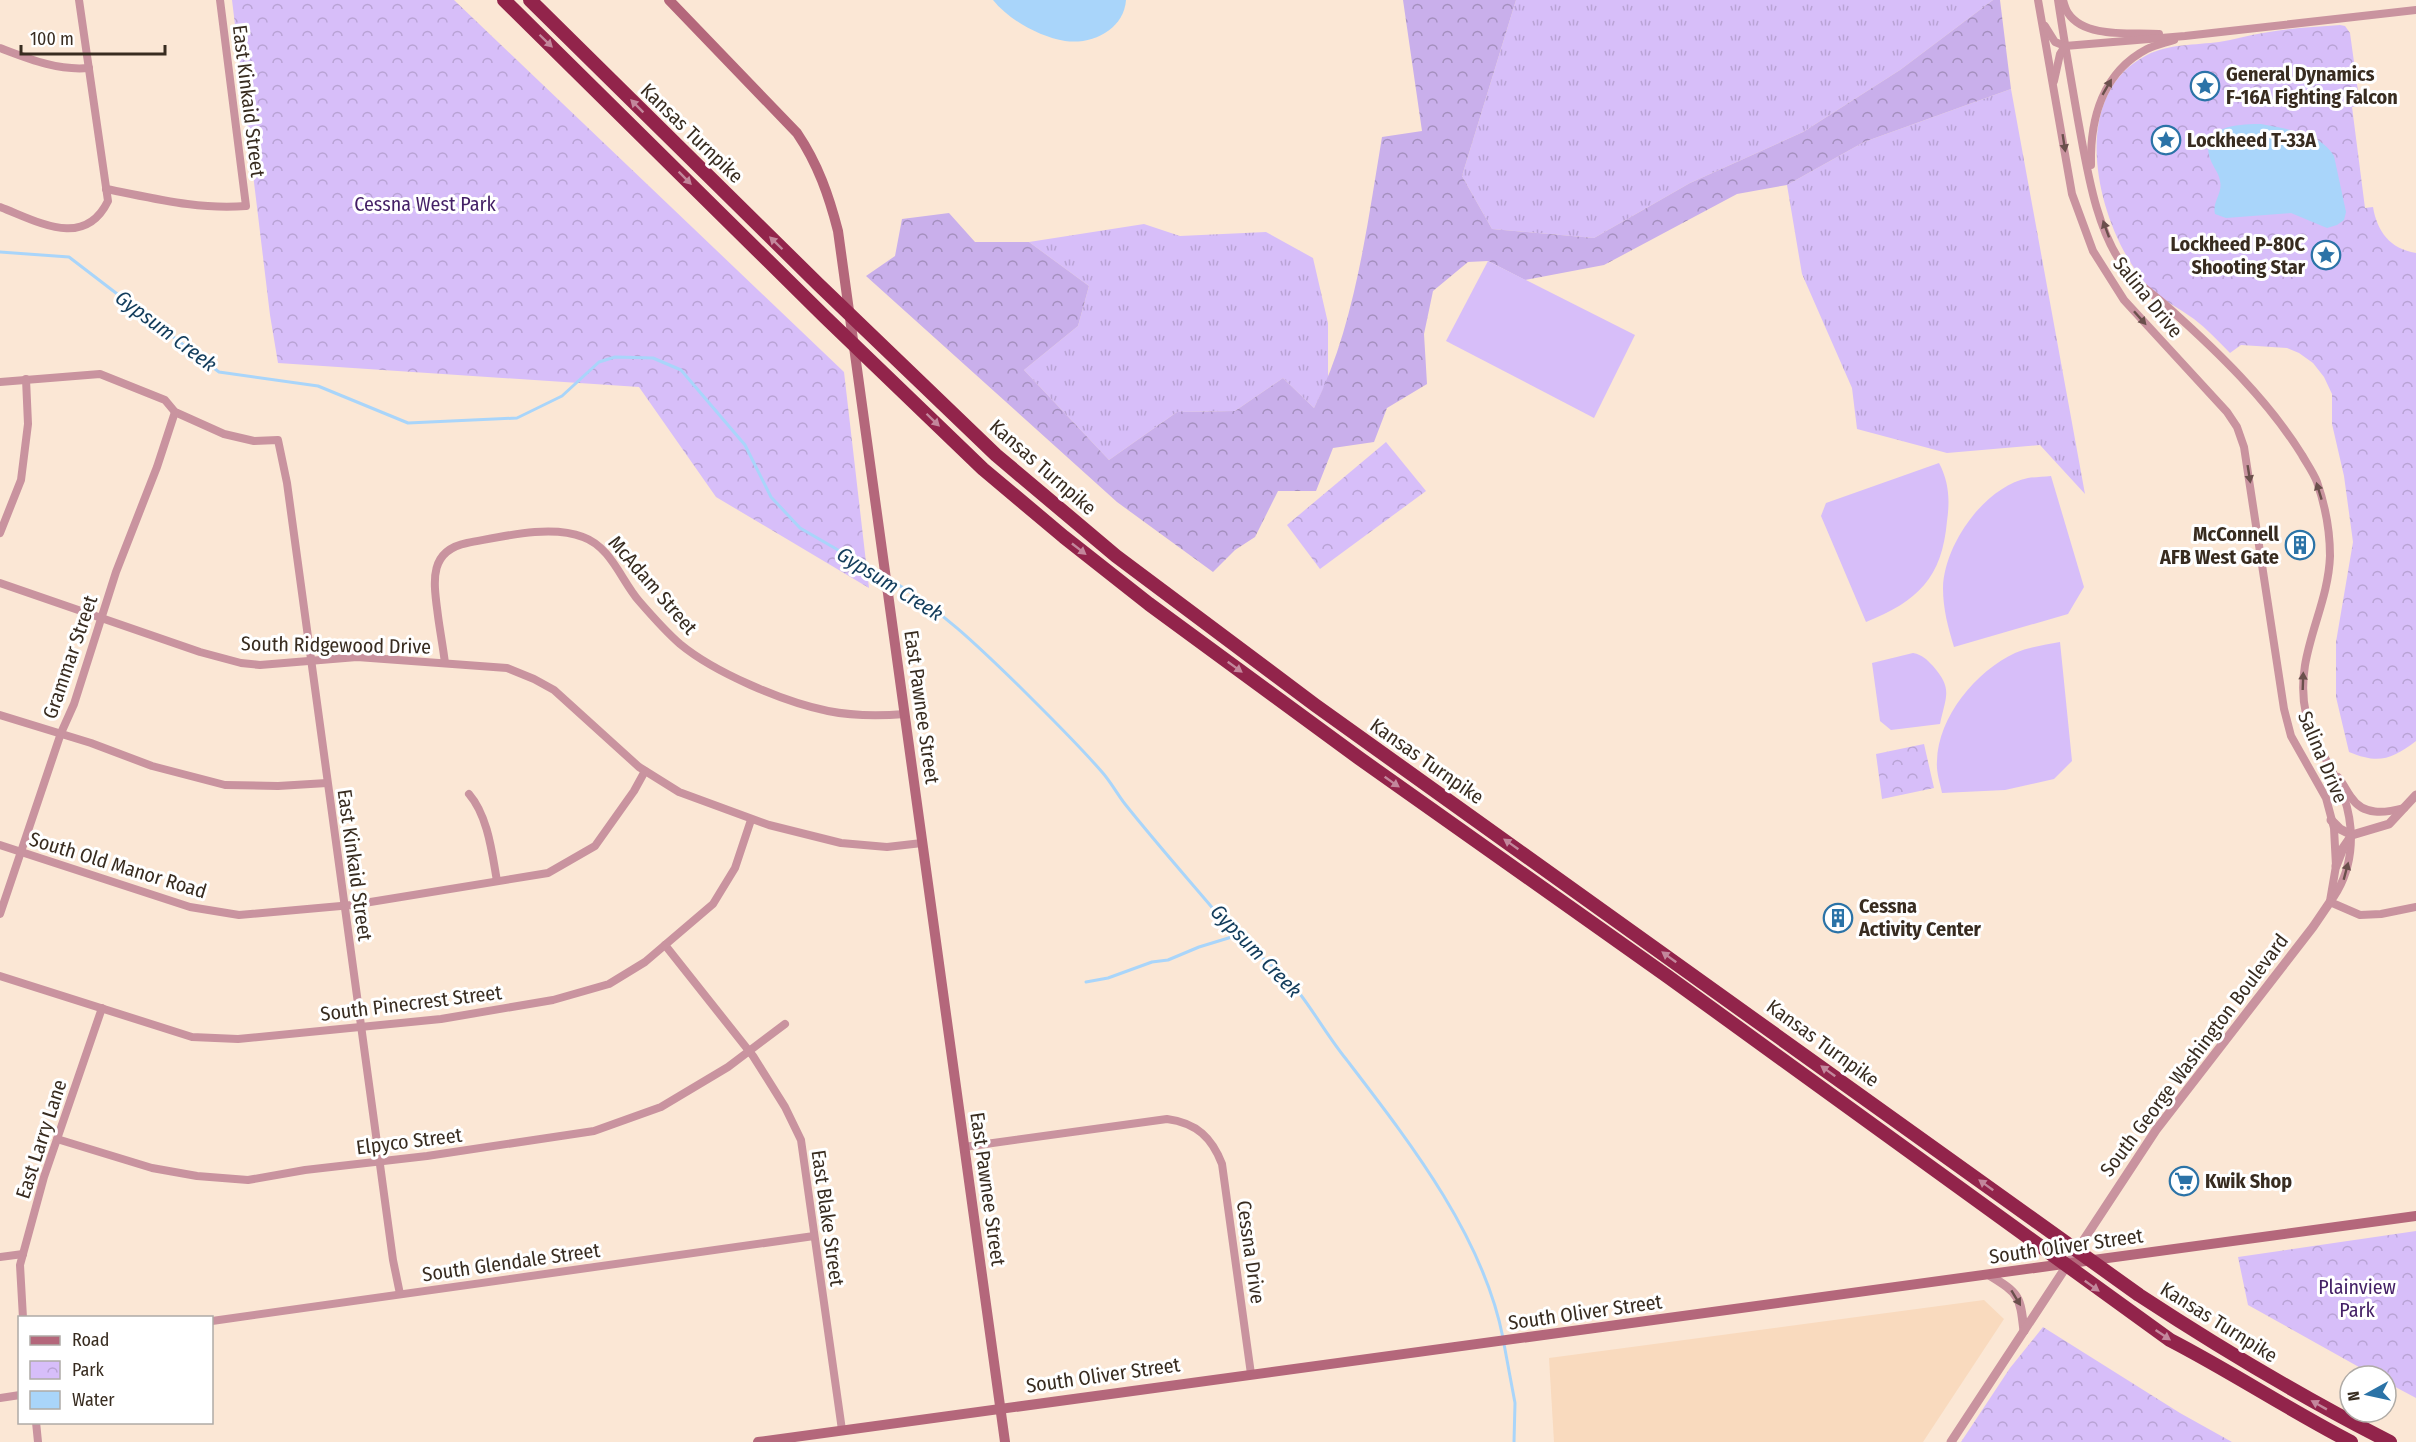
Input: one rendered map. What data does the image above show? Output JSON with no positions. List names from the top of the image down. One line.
{"streets":{"highway":["Kansas Turnpike"],"main road":["East Pawnee Street","South Oliver Street"],"street":["East Kinkaid Street","Salina Drive","McAdam Street","South Ridgewood Drive","Grammar Street","South Old Manor Road","South Pinecrest Street","South George Washington Boulevard","East Larry Lane","Elpyco Street","East Blake Street","Cessna Drive","South Glendale Street"]},"crossings":[["East Kinkaid Street","South Ridgewood Drive"],["East Kinkaid Street","Grammar Street"],["East Kinkaid Street","South Old Manor Road"],["East Kinkaid Street","South Pinecrest Street"],["East Kinkaid Street","Elpyco Street"],["East Kinkaid Street","South Glendale Street"],["Salina Drive","South George Washington Boulevard"],["McAdam Street","South Ridgewood Drive"],["McAdam Street","East Pawnee Street"],["South Ridgewood Drive","Grammar Street"],["South Ridgewood Drive","East Pawnee Street"],["South Ridgewood Drive","South Old Manor Road"],["South Ridgewood Drive","South Pinecrest Street"],["Grammar Street","South Old Manor Road"],["East Pawnee Street","South Oliver Street"],["East Pawnee Street","Cessna Drive"],["South Pinecrest Street","East Larry Lane"],["South Pinecrest Street","East Blake Street"],["South George Washington Boulevard","South Oliver Street"],["East Larry Lane","Elpyco Street"],["Elpyco Street","East Blake Street"],["East Blake Street","South Oliver Street"],["East Blake Street","South Glendale Street"],["South Oliver Street","Cessna Drive"]],"water":["Gypsum Creek"],"parks":["Cessna West Park","Plainview Park"],"places":{"place":["General Dynamics F-16A Fighting Falcon","Lockheed T-33A","Lockheed P-80C Shooting Star"],"building":["McConnell AFB West Gate","Cessna Activity Center"],"supermarket":["Kwik Shop"]},"legend":["Road","Park","Water"],"scale_bar":"100 m","north":"left"}
